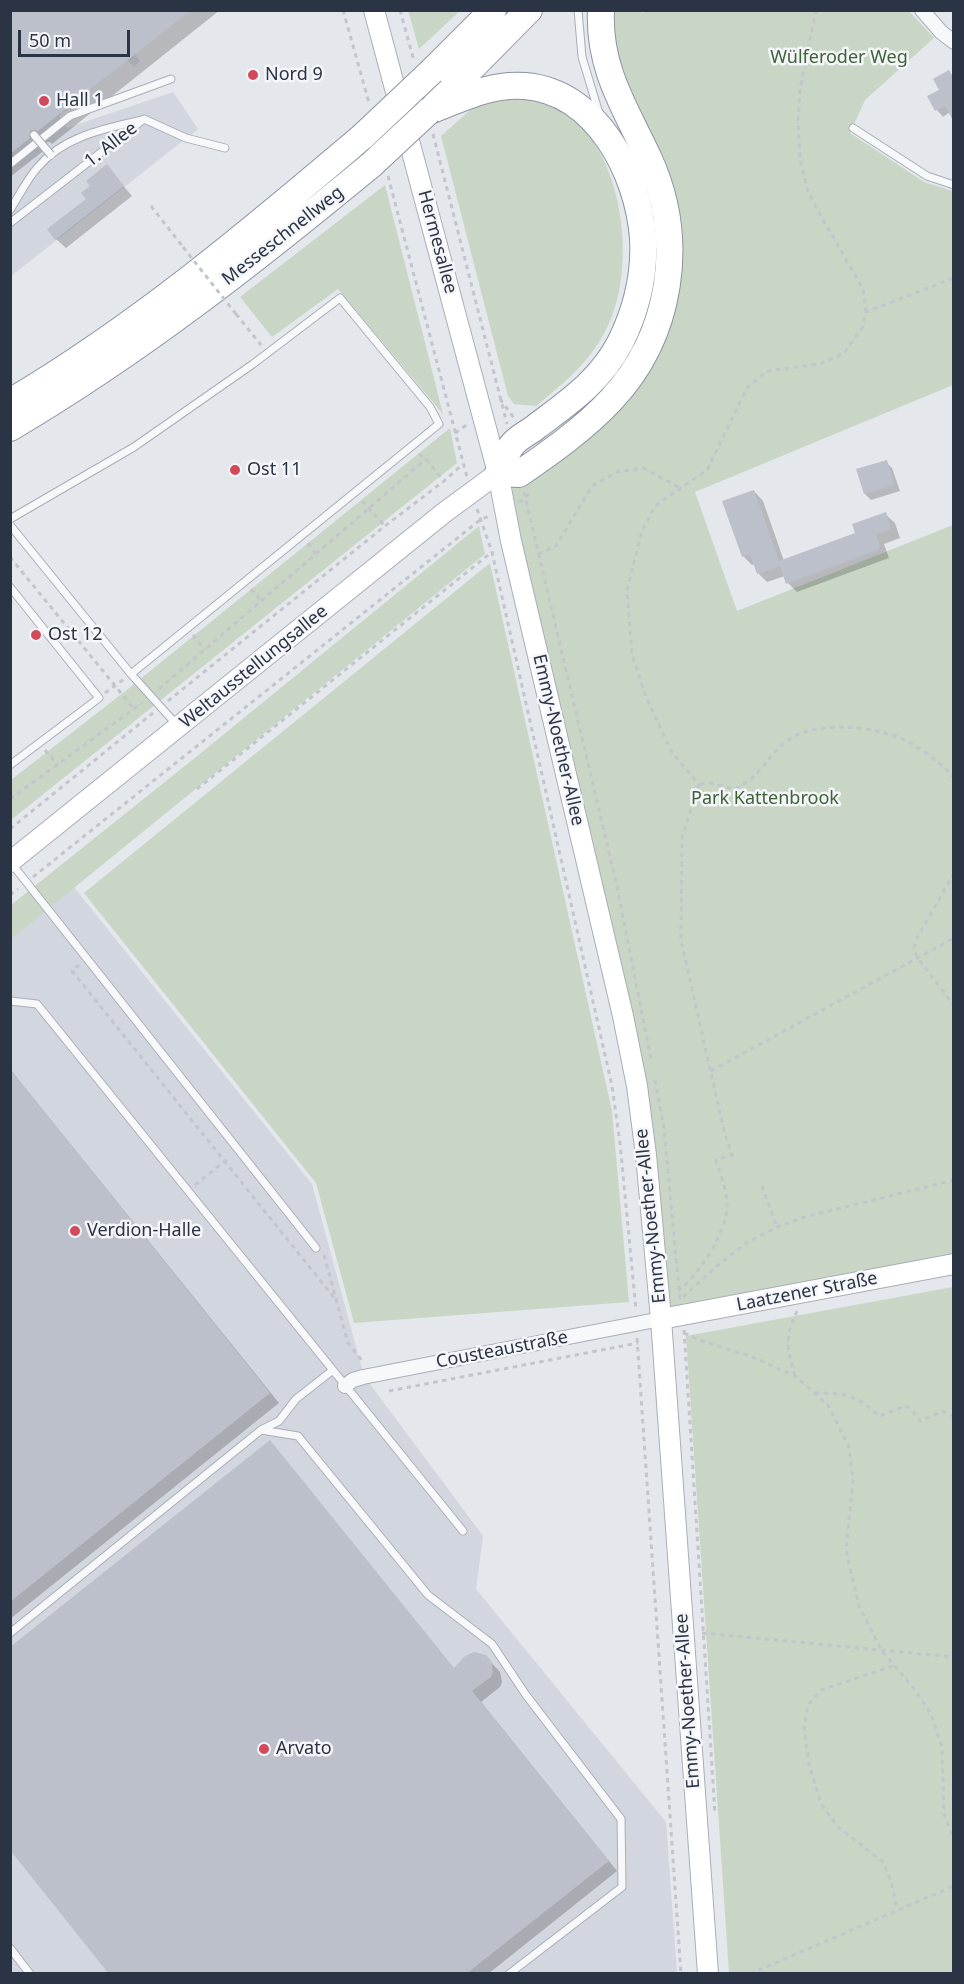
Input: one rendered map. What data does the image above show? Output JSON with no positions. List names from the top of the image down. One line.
{"streets":{"highway":["Messeschnellweg"],"main road":["Hermesallee","Weltausstellungsallee","Emmy-Noether-Allee","Laatzener Straße"],"street":["Cousteaustraße"],"lane":["1. Allee"]},"crossings":[["Hermesallee","Weltausstellungsallee"],["Hermesallee","Emmy-Noether-Allee"],["Weltausstellungsallee","Emmy-Noether-Allee"],["Emmy-Noether-Allee","Laatzener Straße"],["Emmy-Noether-Allee","Cousteaustraße"],["Laatzener Straße","Cousteaustraße"]],"parks":["Wülferoder Weg","Park Kattenbrook"],"places":["Nord 9","Hall 1","Ost 11","Ost 12","Verdion-Halle","Arvato"],"scale_bar":"50 m"}
